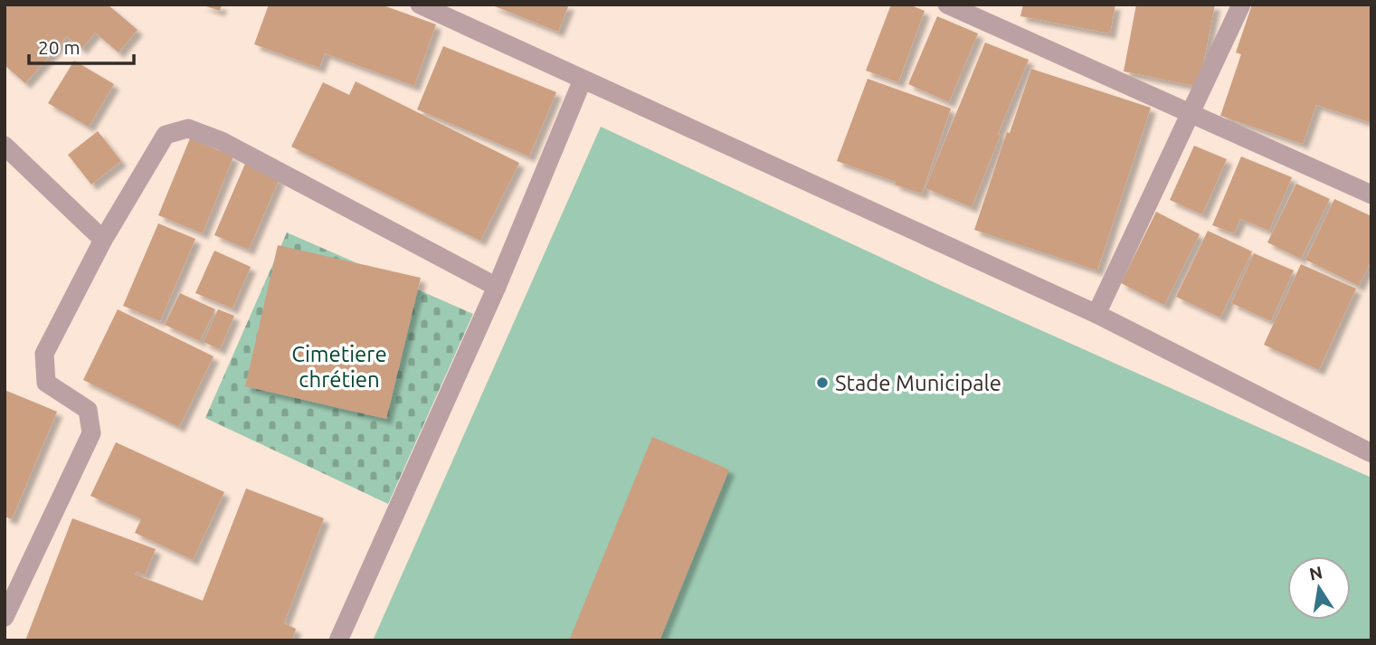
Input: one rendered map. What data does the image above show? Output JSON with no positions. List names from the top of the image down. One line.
{"parks":["Cimetiere chrétien"],"places":["Stade Municipale"],"scale_bar":"20 m","north":"top"}
